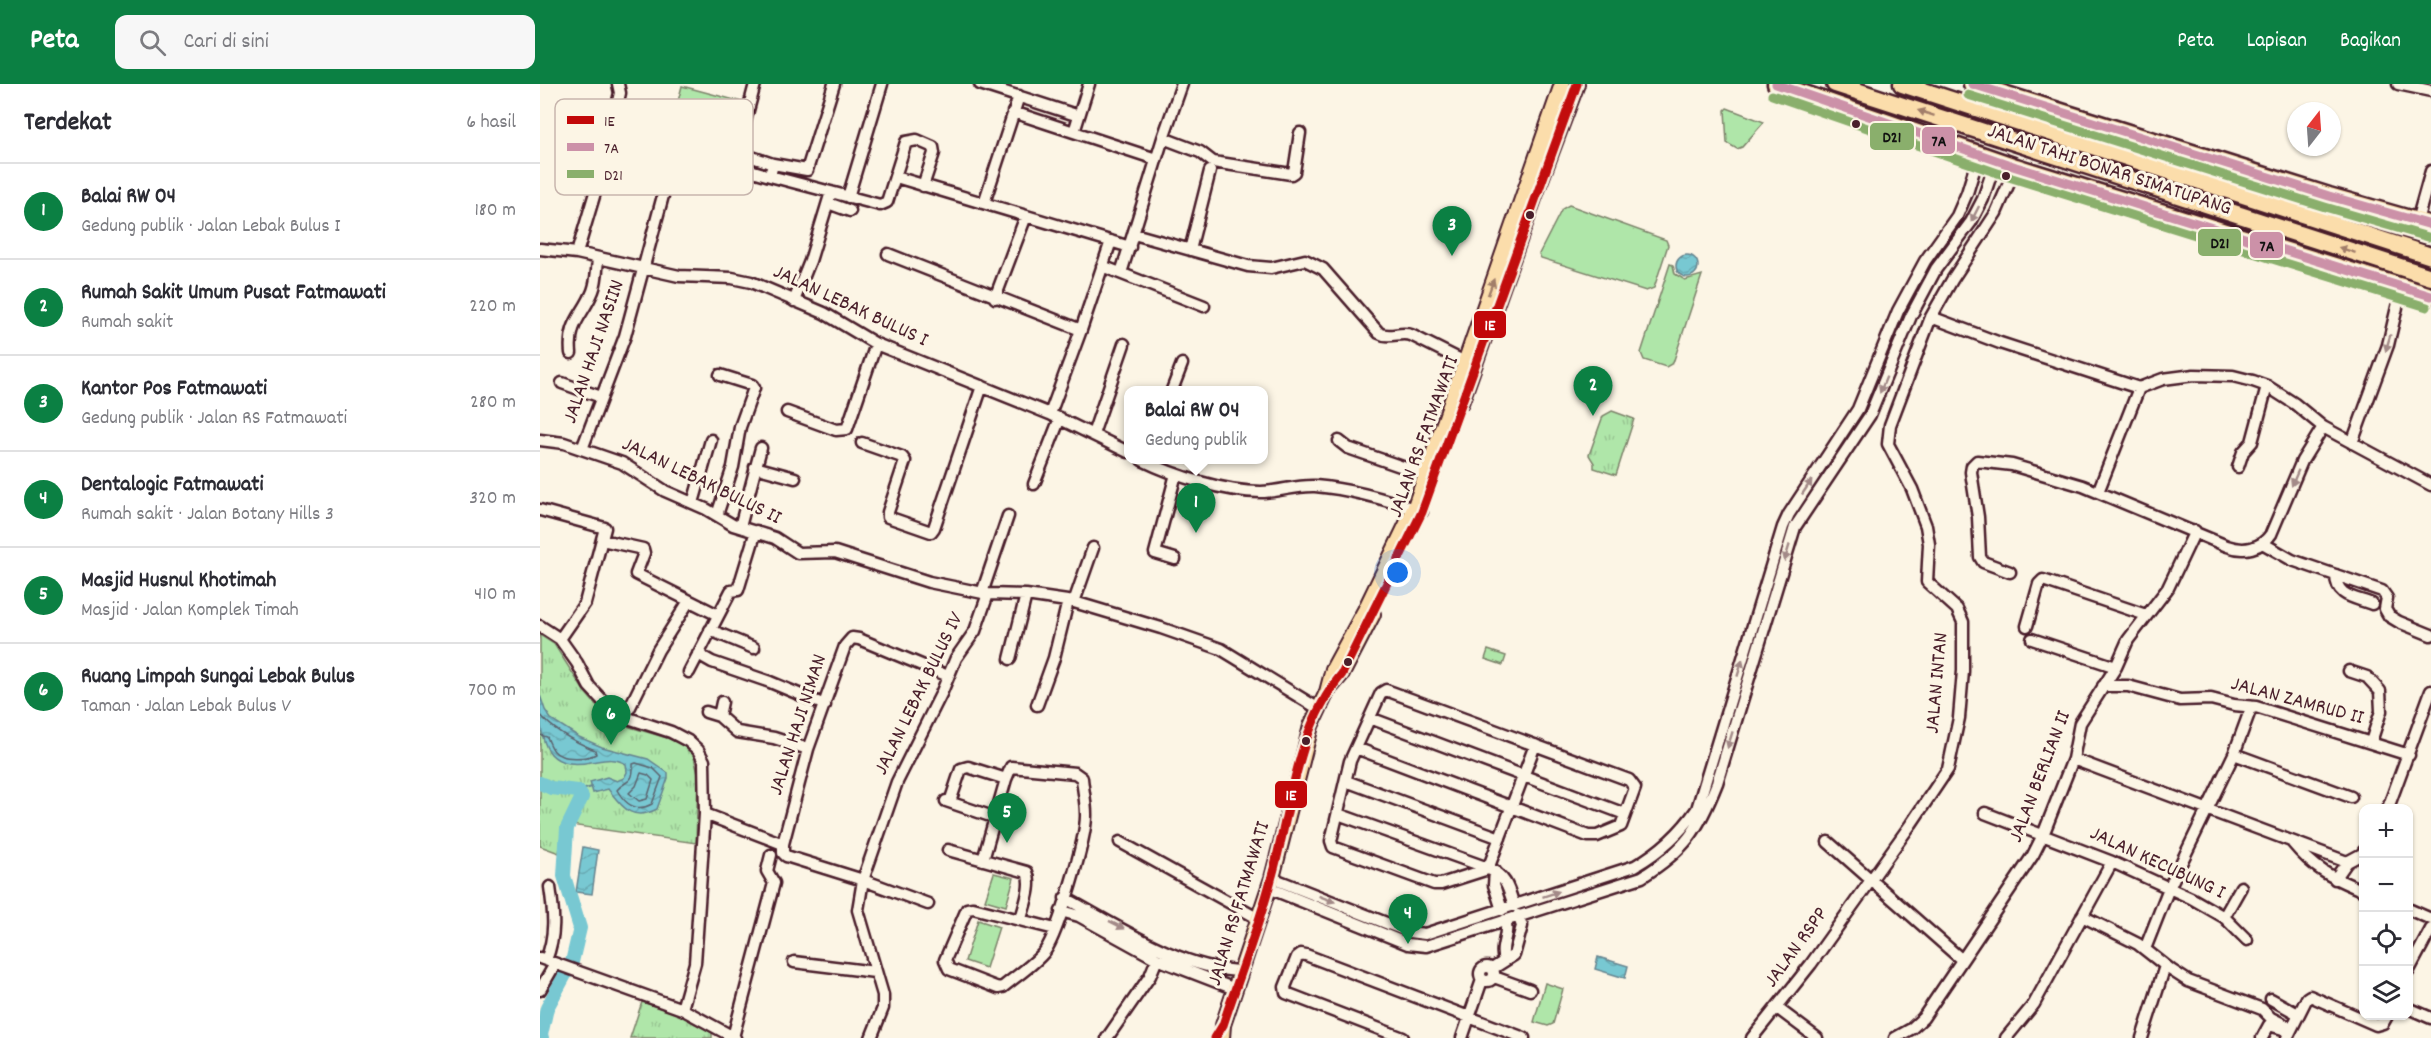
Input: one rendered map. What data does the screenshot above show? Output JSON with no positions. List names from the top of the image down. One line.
{"streets":{"highway":["JALAN TAHI BONAR SIMATUPANG"],"main road":["JALAN RS FATMAWATI"],"street":["JALAN LEBAK BULUS I","JALAN HAJI NASIIN","JALAN LEBAK BULUS II","JALAN INTAN","JALAN LEBAK BULUS IV","JALAN ZAMRUD II","JALAN HAJI NIMAN","JALAN BERLIAN II","JALAN KECUBUNG I","JALAN RSPP"]},"crossings":[["JALAN TAHI BONAR SIMATUPANG","JALAN INTAN"],["JALAN LEBAK BULUS I","JALAN HAJI NASIIN"],["JALAN HAJI NASIIN","JALAN LEBAK BULUS II"],["JALAN RS FATMAWATI","JALAN LEBAK BULUS II"],["JALAN LEBAK BULUS II","JALAN LEBAK BULUS IV"],["JALAN INTAN","JALAN RSPP"],["JALAN LEBAK BULUS IV","JALAN HAJI NIMAN"],["JALAN ZAMRUD II","JALAN BERLIAN II"],["JALAN BERLIAN II","JALAN KECUBUNG I"]],"lines":["transit line 1E","transit line 7A","transit line D21"],"legend":["1E","7A","D21"],"north":"top","page":{"header":"Peta","search":"Cari di sini","nav":["Peta","Lapisan","Bagikan"],"heading":["Terdekat","6 hasil"],"list":[{"mark":"1","name":"Balai RW 04","note":"Gedung publik · Jalan Lebak Bulus I","value":"180 m"},{"mark":"2","name":"Rumah Sakit Umum Pusat Fatmawati","note":"Rumah sakit","value":"220 m"},{"mark":"3","name":"Kantor Pos Fatmawati","note":"Gedung publik · Jalan RS Fatmawati","value":"280 m"},{"mark":"4","name":"Dentalogic Fatmawati","note":"Rumah sakit · Jalan Botany Hills 3","value":"320 m"},{"mark":"5","name":"Masjid Husnul Khotimah","note":"Masjid · Jalan Komplek Timah","value":"410 m"},{"mark":"6","name":"Ruang Limpah Sungai Lebak Bulus","note":"Taman · Jalan Lebak Bulus V","value":"700 m"}],"pins":["3","2","1","6","5","4"],"popup":["Balai RW 04","Gedung publik"],"map_buttons":["+","−"]}}
